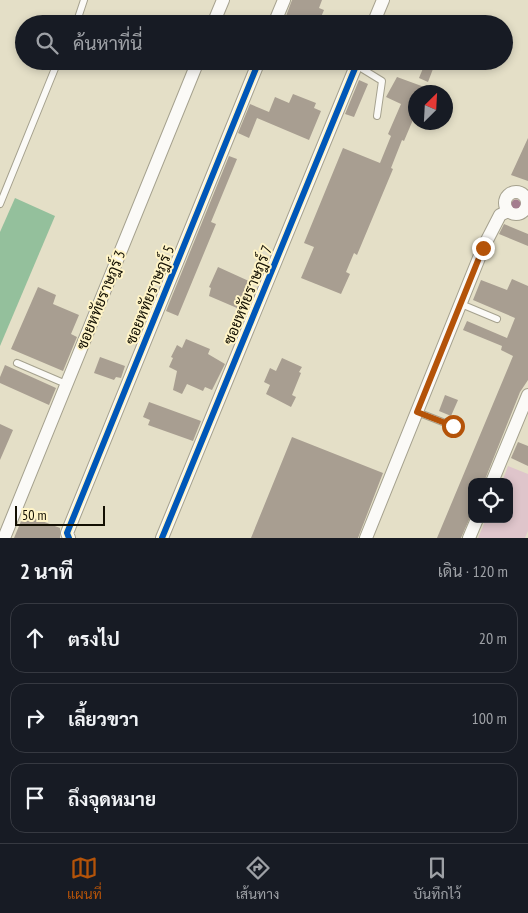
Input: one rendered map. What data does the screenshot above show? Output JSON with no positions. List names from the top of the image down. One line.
{"streets":{"street":["ซอยหทัยราษฎร์ 5","ซอยหทัยราษฎร์ 7","ซอยหทัยราษฎร์ 3"]},"scale_bar":"50 m","north":"top right","page":{"search":"ค้นหาที่นี่","scale":"50 m","heading":["2 นาที","เดิน · 120 m"],"list":[["ตรงไป","20 m"],["เลี้ยวขวา","100 m"],"ถึงจุดหมาย"],"nav":["แผนที่","เส้นทาง","บันทึกไว้"]}}
